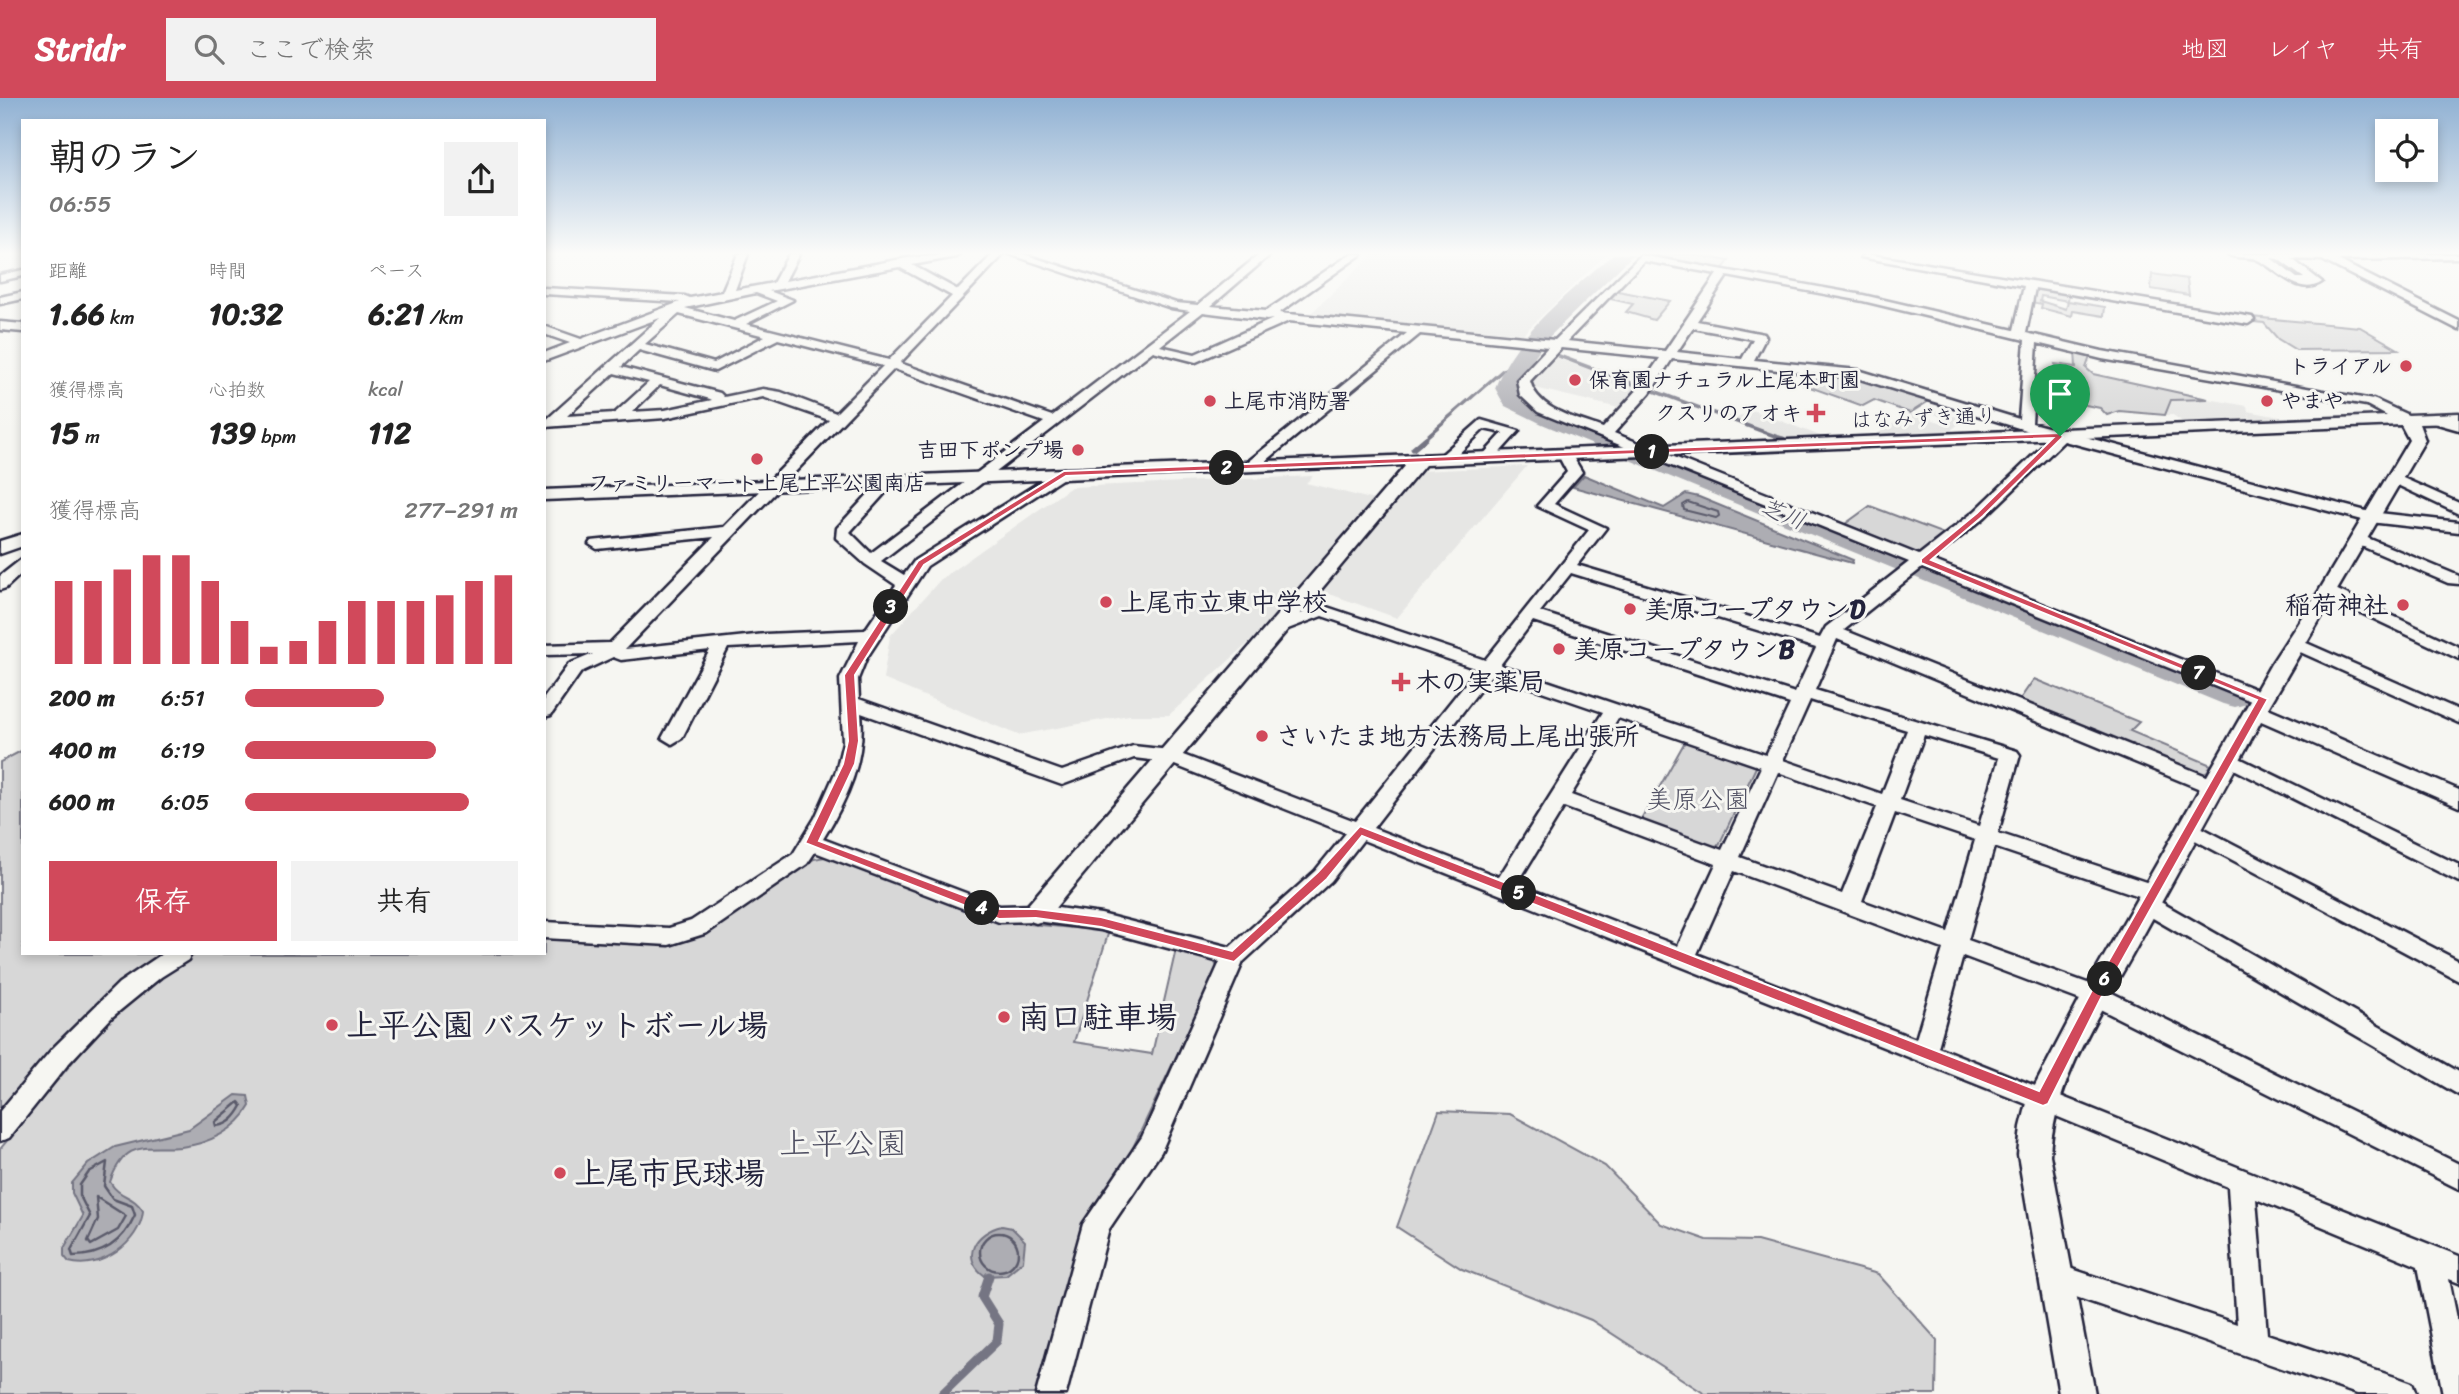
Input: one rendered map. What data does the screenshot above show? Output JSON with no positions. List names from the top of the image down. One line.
{"streets":{"street":["はなみずき通り"]},"water":["芝川"],"parks":["美原公園","上平公園"],"places":{"other":["トライアル","保育園ナチュラル上尾本町園","上尾市消防署","やまや","吉田下ポンプ場","ファミリーマート上尾上平公園南店","上尾市立東中学校","稲荷神社","美原コープタウンD","美原コープタウンB","さいたま地方法務局上尾出張所","南口駐車場","上平公園 バスケットボール場","上尾市民球場"],"health":["クスリのアオキ","木の実薬局"]},"page":{"header":"Stridr","search":"ここで検索","nav":["地図","レイヤ","共有"],"heading":["朝のラン","06:55"],"stats":[["距離","1.66 km"],["時間","10:32"],["ペース","6:21 /km"],["獲得標高","15 m"],["心拍数","139 bpm"],["kcal","112"]],"pins":["1","2","3","7","5","4","6"],"chart":["獲得標高","277–291 m"],"list":[{"name":"200 m","note":"6:51"},{"name":"400 m","note":"6:19"},{"name":"600 m","note":"6:05"}],"buttons":["保存","共有"]}}
